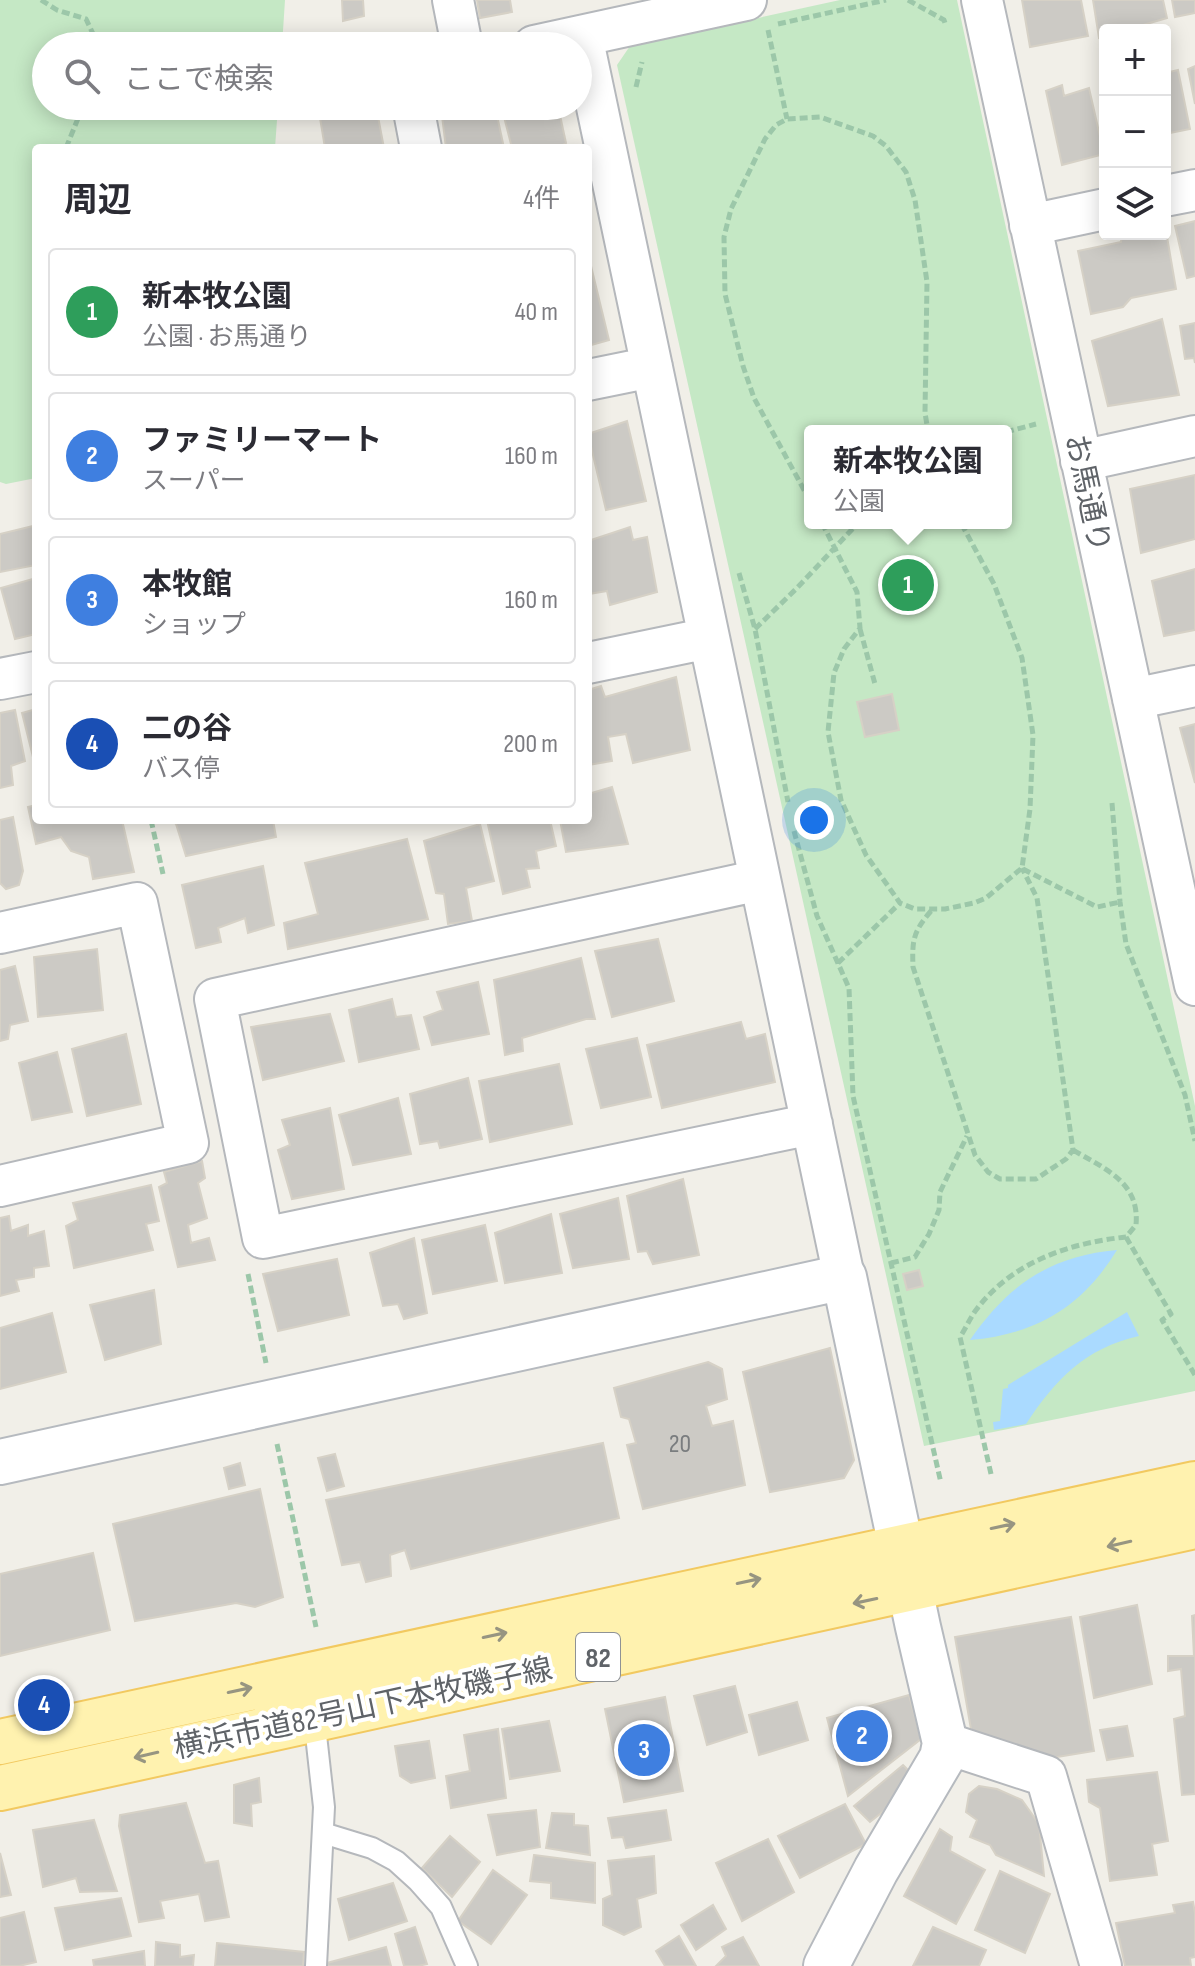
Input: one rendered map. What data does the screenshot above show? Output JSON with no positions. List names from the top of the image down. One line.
{"streets":{"main road":["82","横浜市道82号山下本牧磯子線"],"street":["お馬通り"]},"house_numbers":["20"],"page":{"map_buttons":["+","−"],"search":"ここで検索","heading":["周辺","4件"],"list":[{"mark":"1","name":"新本牧公園","note":"公園 · お馬通り","value":"40 m"},{"mark":"2","name":"ファミリーマート","note":"スーパー","value":"160 m"},{"mark":"3","name":"本牧館","note":"ショップ","value":"160 m"},{"mark":"4","name":"二の谷","note":"バス停","value":"200 m"}],"popup":["新本牧公園","公園"],"pins":["1","4","2","3"]}}
